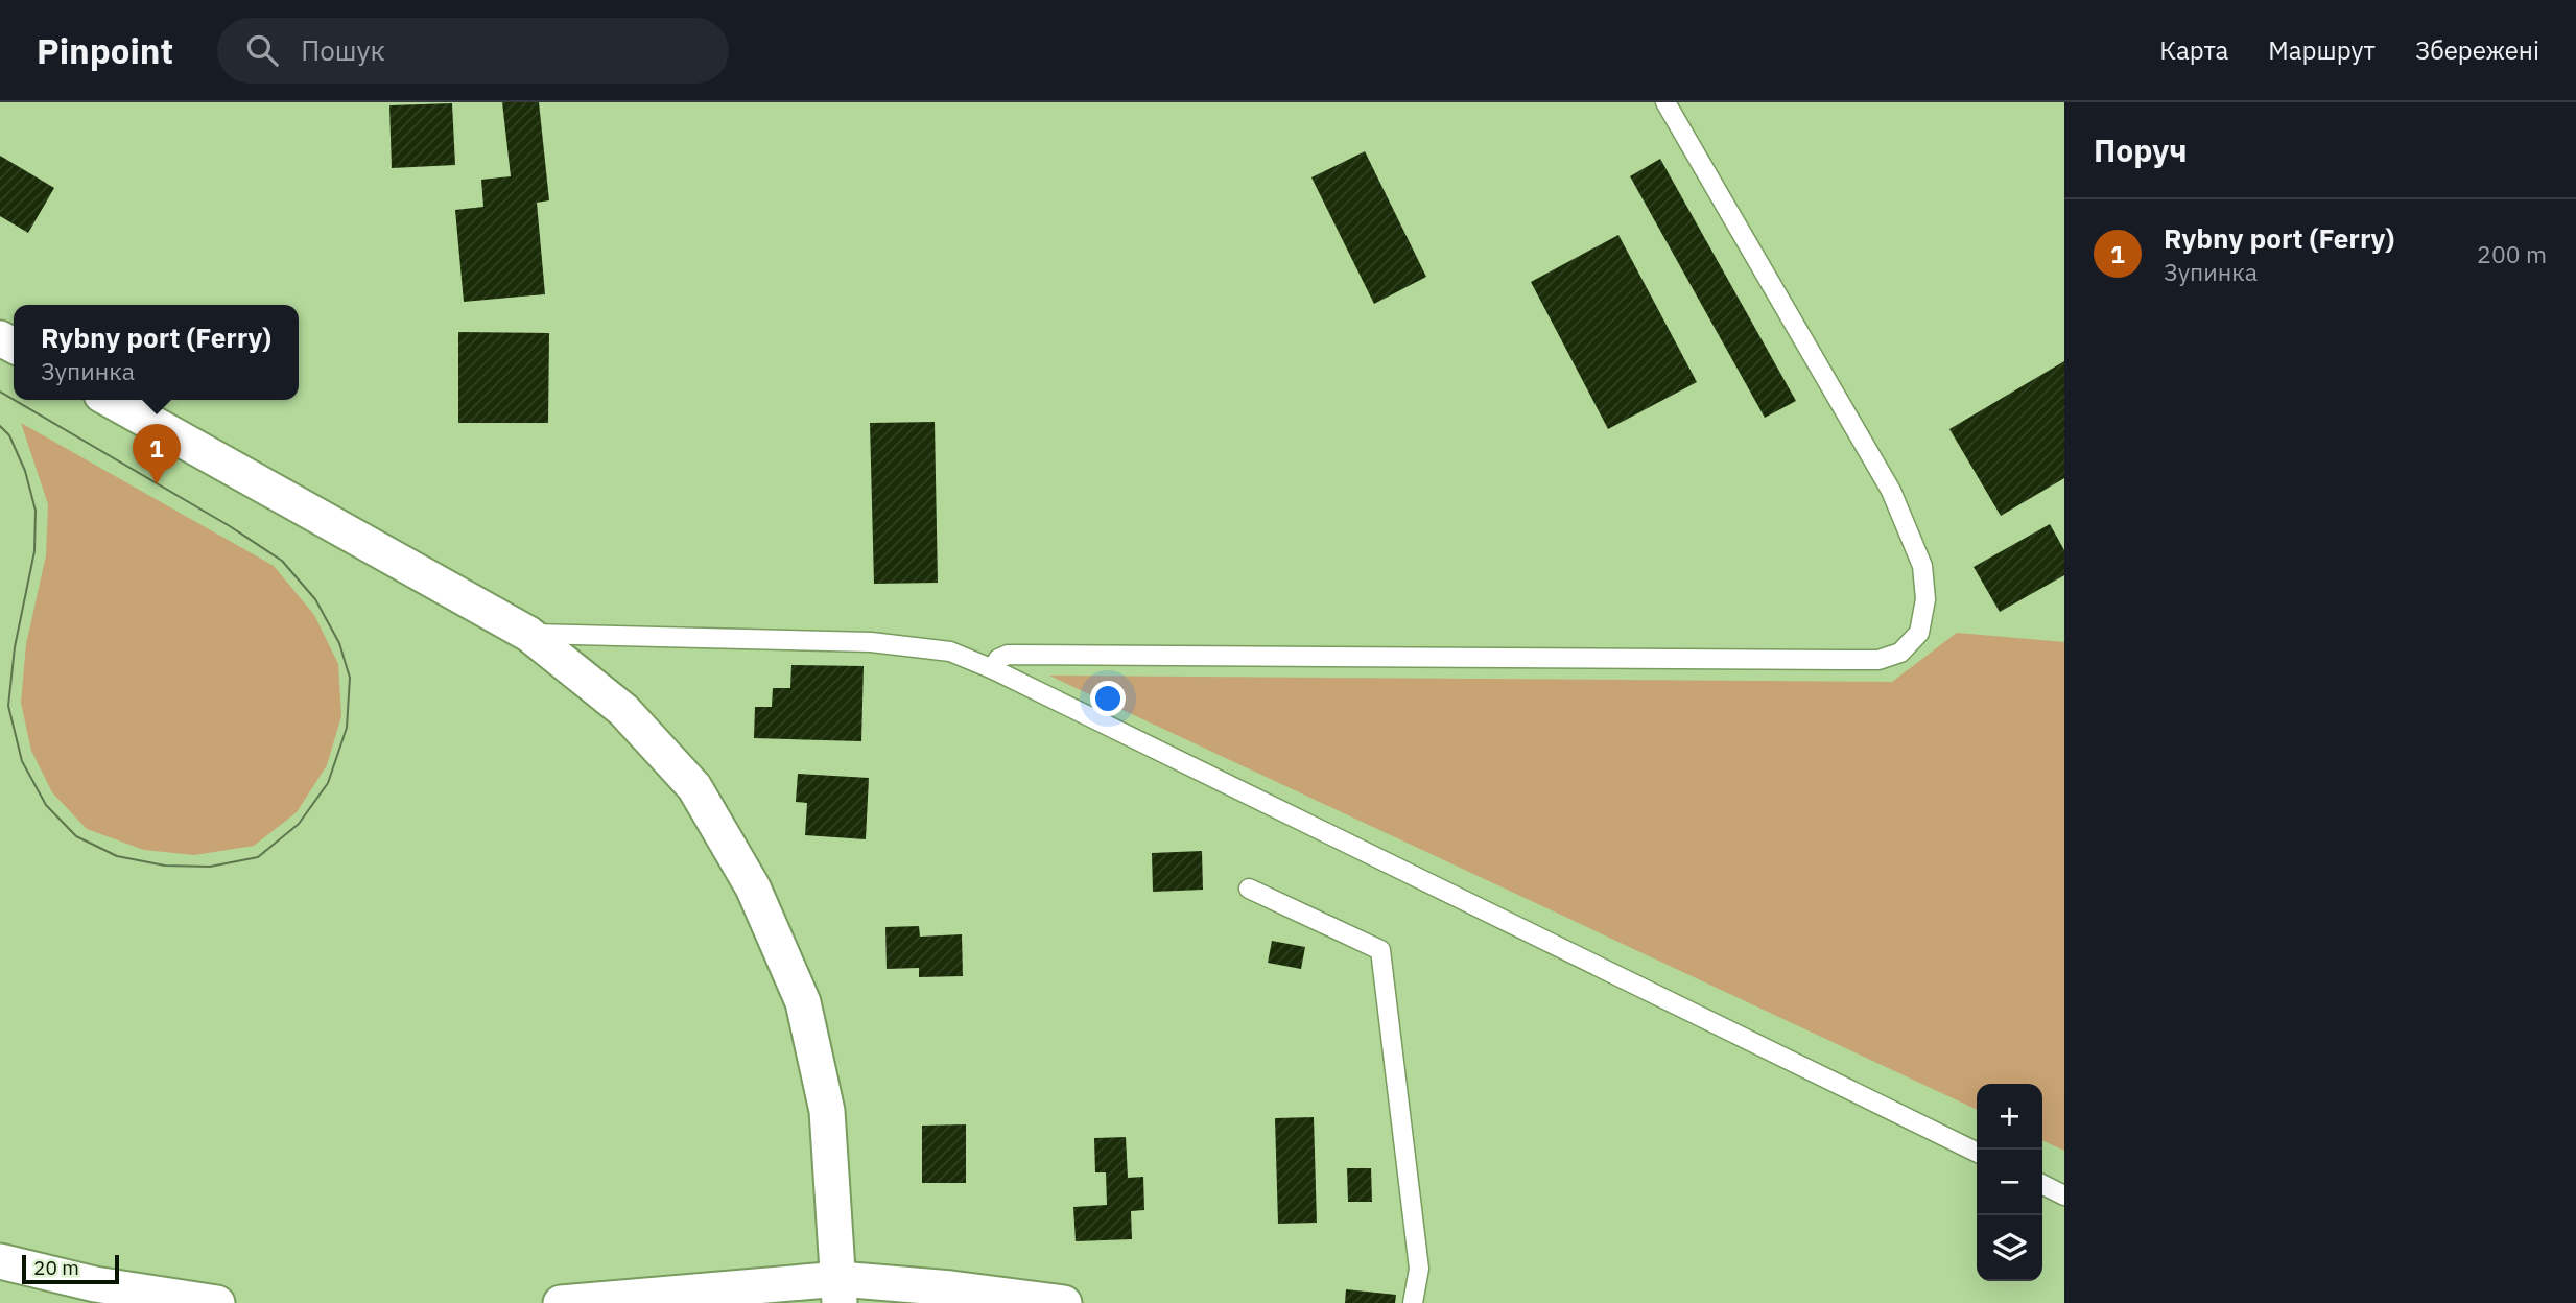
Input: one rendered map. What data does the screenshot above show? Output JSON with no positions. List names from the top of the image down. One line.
{"scale_bar":"20 m","page":{"header":"Pinpoint","search":"Пошук","nav":["Карта","Маршрут","Збережені"],"heading":"Поруч","list":[{"mark":"1","name":"Rybny port (Ferry)","note":"Зупинка","value":"200 m"}],"popup":["Rybny port (Ferry)","Зупинка"],"pins":"1","map_buttons":["+","−"],"scale":"20 m"}}
